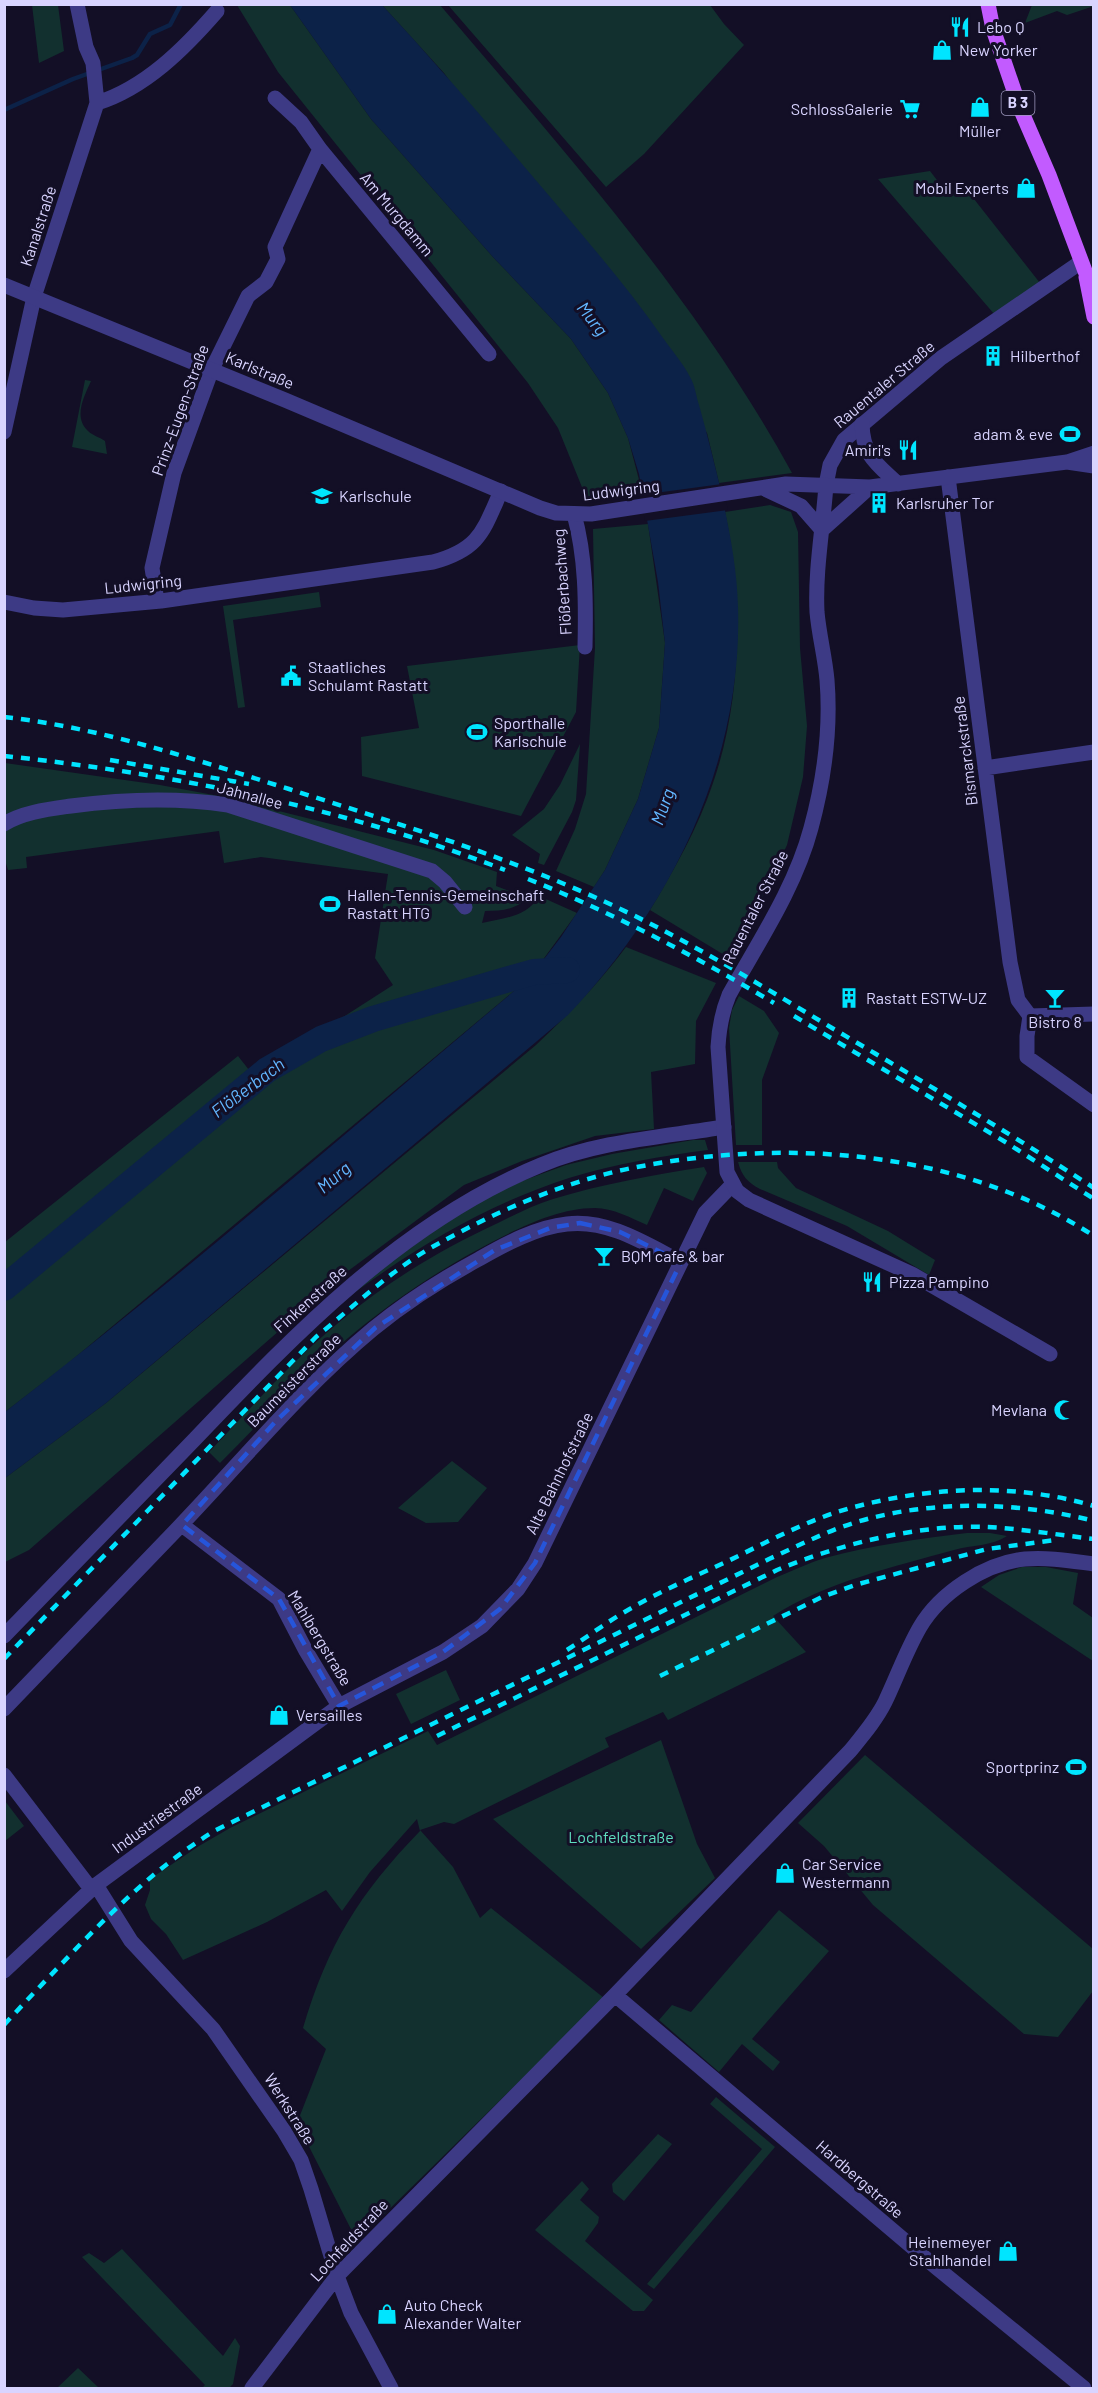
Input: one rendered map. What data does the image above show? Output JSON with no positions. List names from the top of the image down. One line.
{"streets":{"main road":["B 3"],"street":["Am Murgdamm","Kanalstraße","Karlstraße","Rauentaler Straße","Prinz-Eugen-Straße","Ludwigring","Flößerbachweg","Bismarckstraße","Jahnallee","Finkenstraße","Baumeisterstraße","Alte Bahnhofstraße","Mahlbergstraße","Industriestraße","Werkstraße","Hardbergstraße","Lochfeldstraße"]},"crossings":[["B 3","Rauentaler Straße"],["Am Murgdamm","Prinz-Eugen-Straße"],["Kanalstraße","Karlstraße"],["Karlstraße","Prinz-Eugen-Straße"],["Karlstraße","Ludwigring"],["Rauentaler Straße","Ludwigring"],["Rauentaler Straße","Finkenstraße"],["Rauentaler Straße","Alte Bahnhofstraße"],["Prinz-Eugen-Straße","Ludwigring"],["Ludwigring","Flößerbachweg"],["Ludwigring","Bismarckstraße"],["Baumeisterstraße","Alte Bahnhofstraße"],["Baumeisterstraße","Mahlbergstraße"],["Alte Bahnhofstraße","Mahlbergstraße"],["Alte Bahnhofstraße","Industriestraße"],["Mahlbergstraße","Industriestraße"],["Industriestraße","Werkstraße"],["Werkstraße","Lochfeldstraße"],["Hardbergstraße","Lochfeldstraße"]],"water":["Murg","Flößerbach"],"parks":["Lochfeldstraße"],"places":{"restaurant":["Lebo Q","Amiri's","Pizza Pampino"],"shop":["New Yorker","Müller","Mobil Experts","Versailles","Car Service Westermann","Heinemeyer Stahlhandel","Auto Check Alexander Walter"],"supermarket":["SchlossGalerie"],"building":["Hilberthof","Karlsruher Tor","Rastatt ESTW-UZ"],"sports":["adam & eve","Sporthalle Karlschule","Hallen-Tennis-Gemeinschaft Rastatt HTG","Sportprinz"],"school or university":["Karlschule"],"public building":["Staatliches Schulamt Rastatt"],"bar":["Bistro 8","BQM cafe & bar"],"mosque":["Mevlana"]}}
